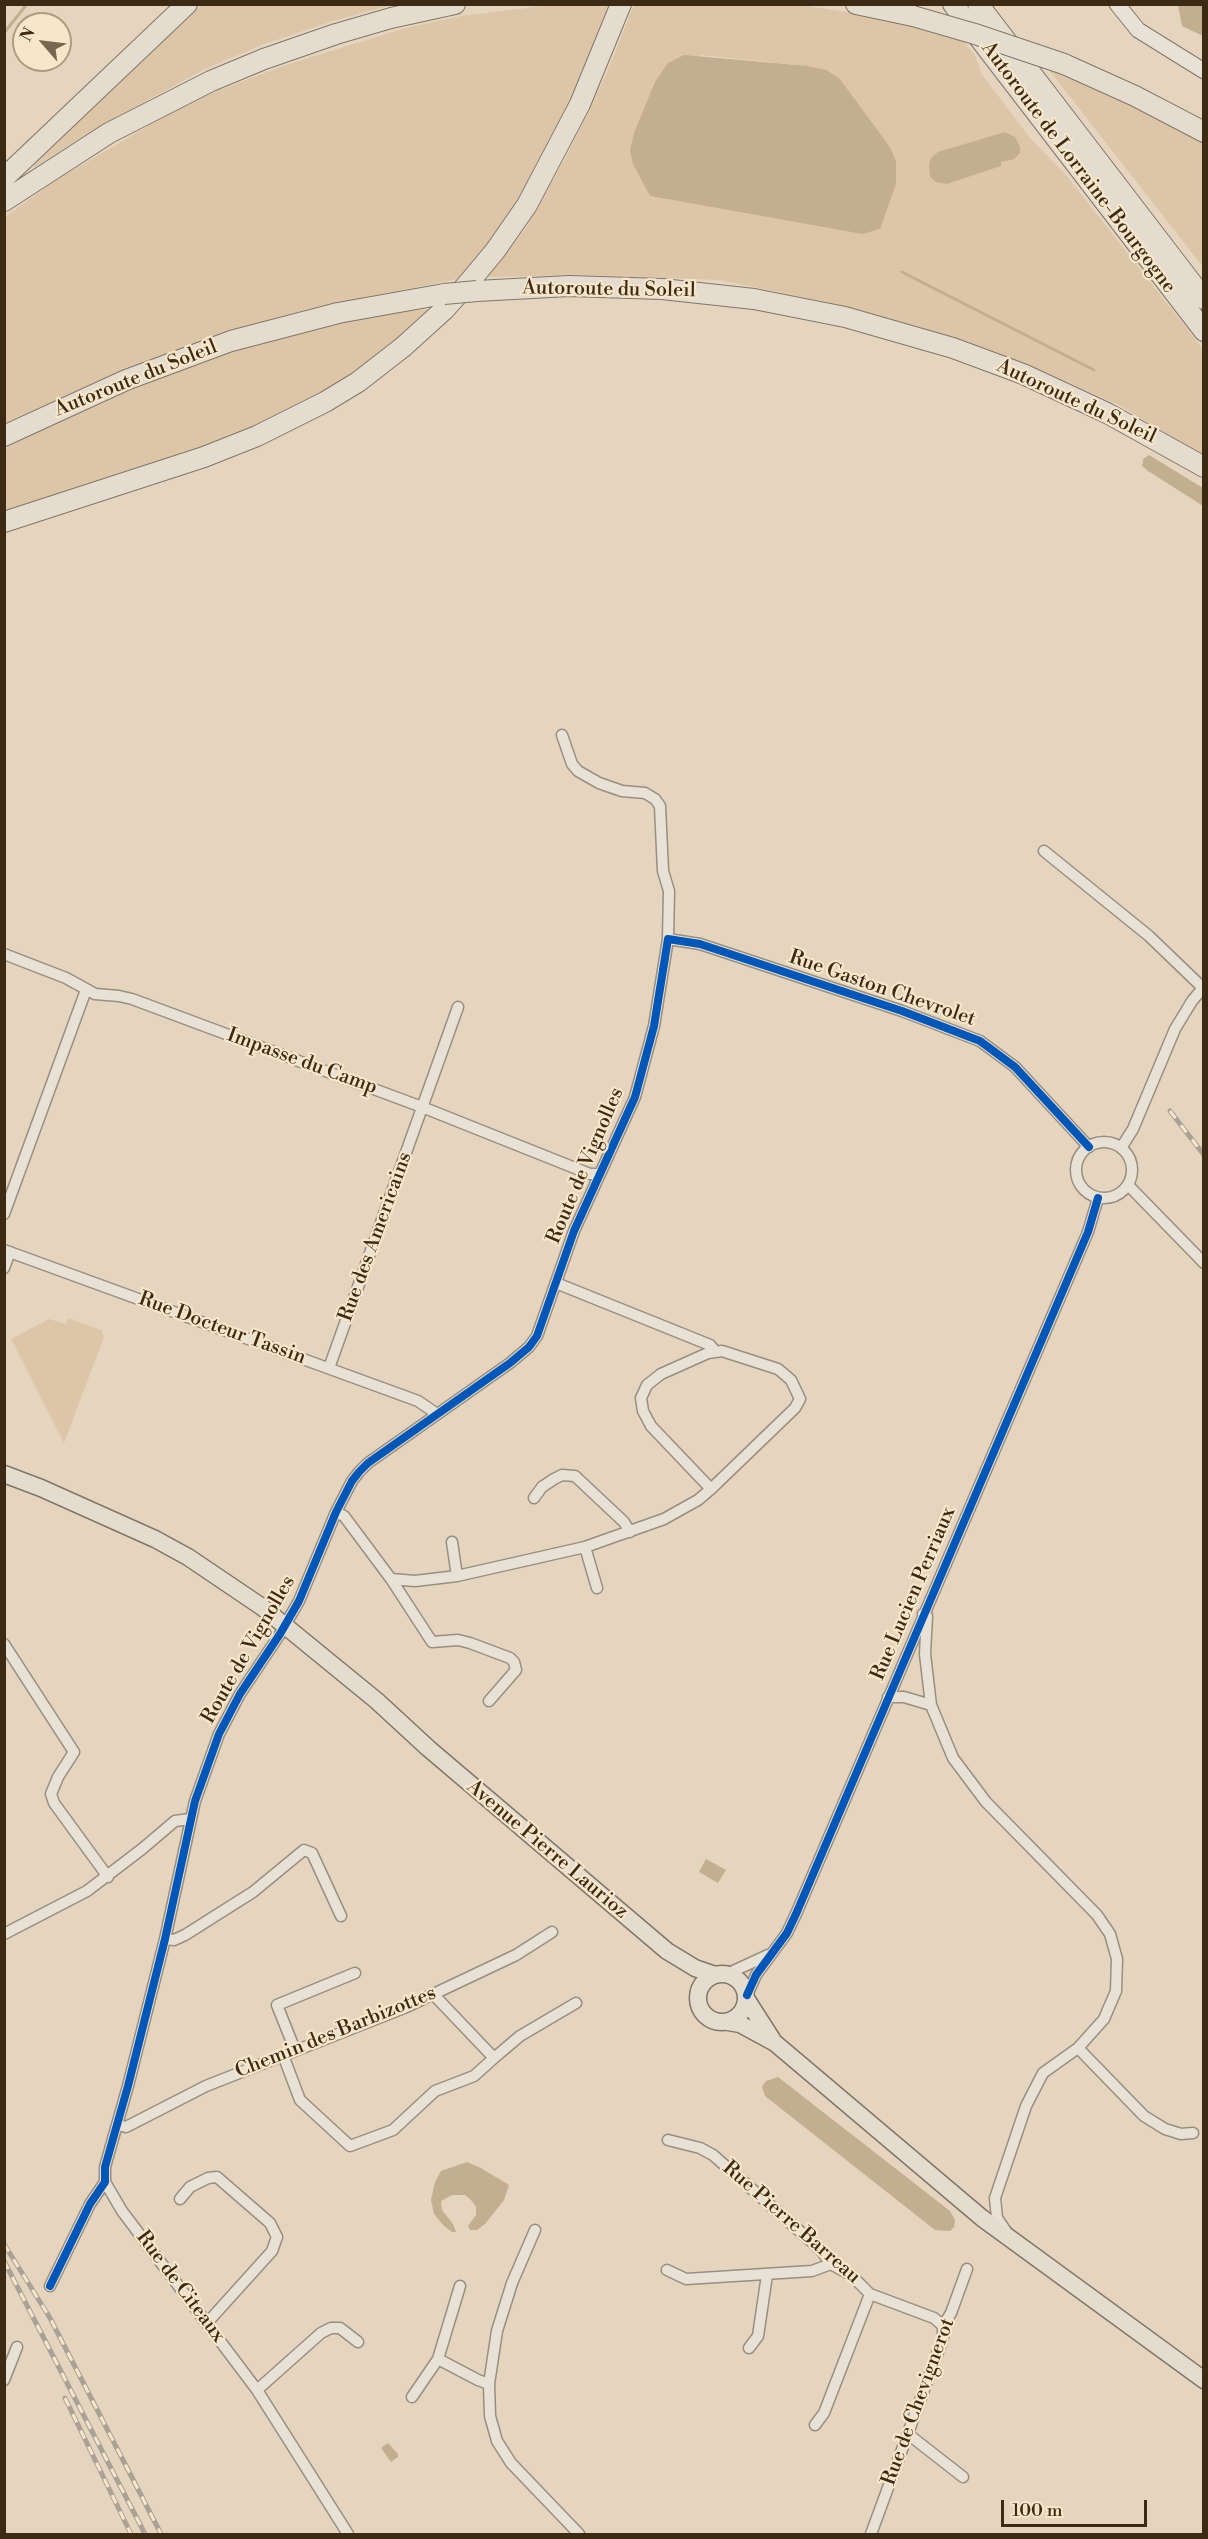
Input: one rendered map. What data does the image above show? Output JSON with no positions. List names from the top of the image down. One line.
{"streets":{"highway":["Autoroute de Lorraine-Bourgogne","Autoroute du Soleil"],"main road":["Avenue Pierre Laurioz"],"street":["Rue Gaston Chevrolet","Impasse du Camp","Route de Vignolles","Rue des Americains","Rue Docteur Tassin","Rue Lucien Perriaux","Chemin des Barbizottes","Rue Pierre Barreau","Rue de Citeaux","Rue de Chevignerot"]},"crossings":[["Rue Gaston Chevrolet","Route de Vignolles"],["Rue Gaston Chevrolet","Rue Lucien Perriaux"],["Impasse du Camp","Route de Vignolles"],["Impasse du Camp","Rue des Americains"],["Route de Vignolles","Rue Docteur Tassin"],["Route de Vignolles","Avenue Pierre Laurioz"],["Route de Vignolles","Chemin des Barbizottes"],["Route de Vignolles","Rue de Citeaux"],["Rue des Americains","Rue Docteur Tassin"],["Rue Lucien Perriaux","Avenue Pierre Laurioz"],["Rue Pierre Barreau","Rue de Chevignerot"]],"scale_bar":"100 m","north":"top left"}
